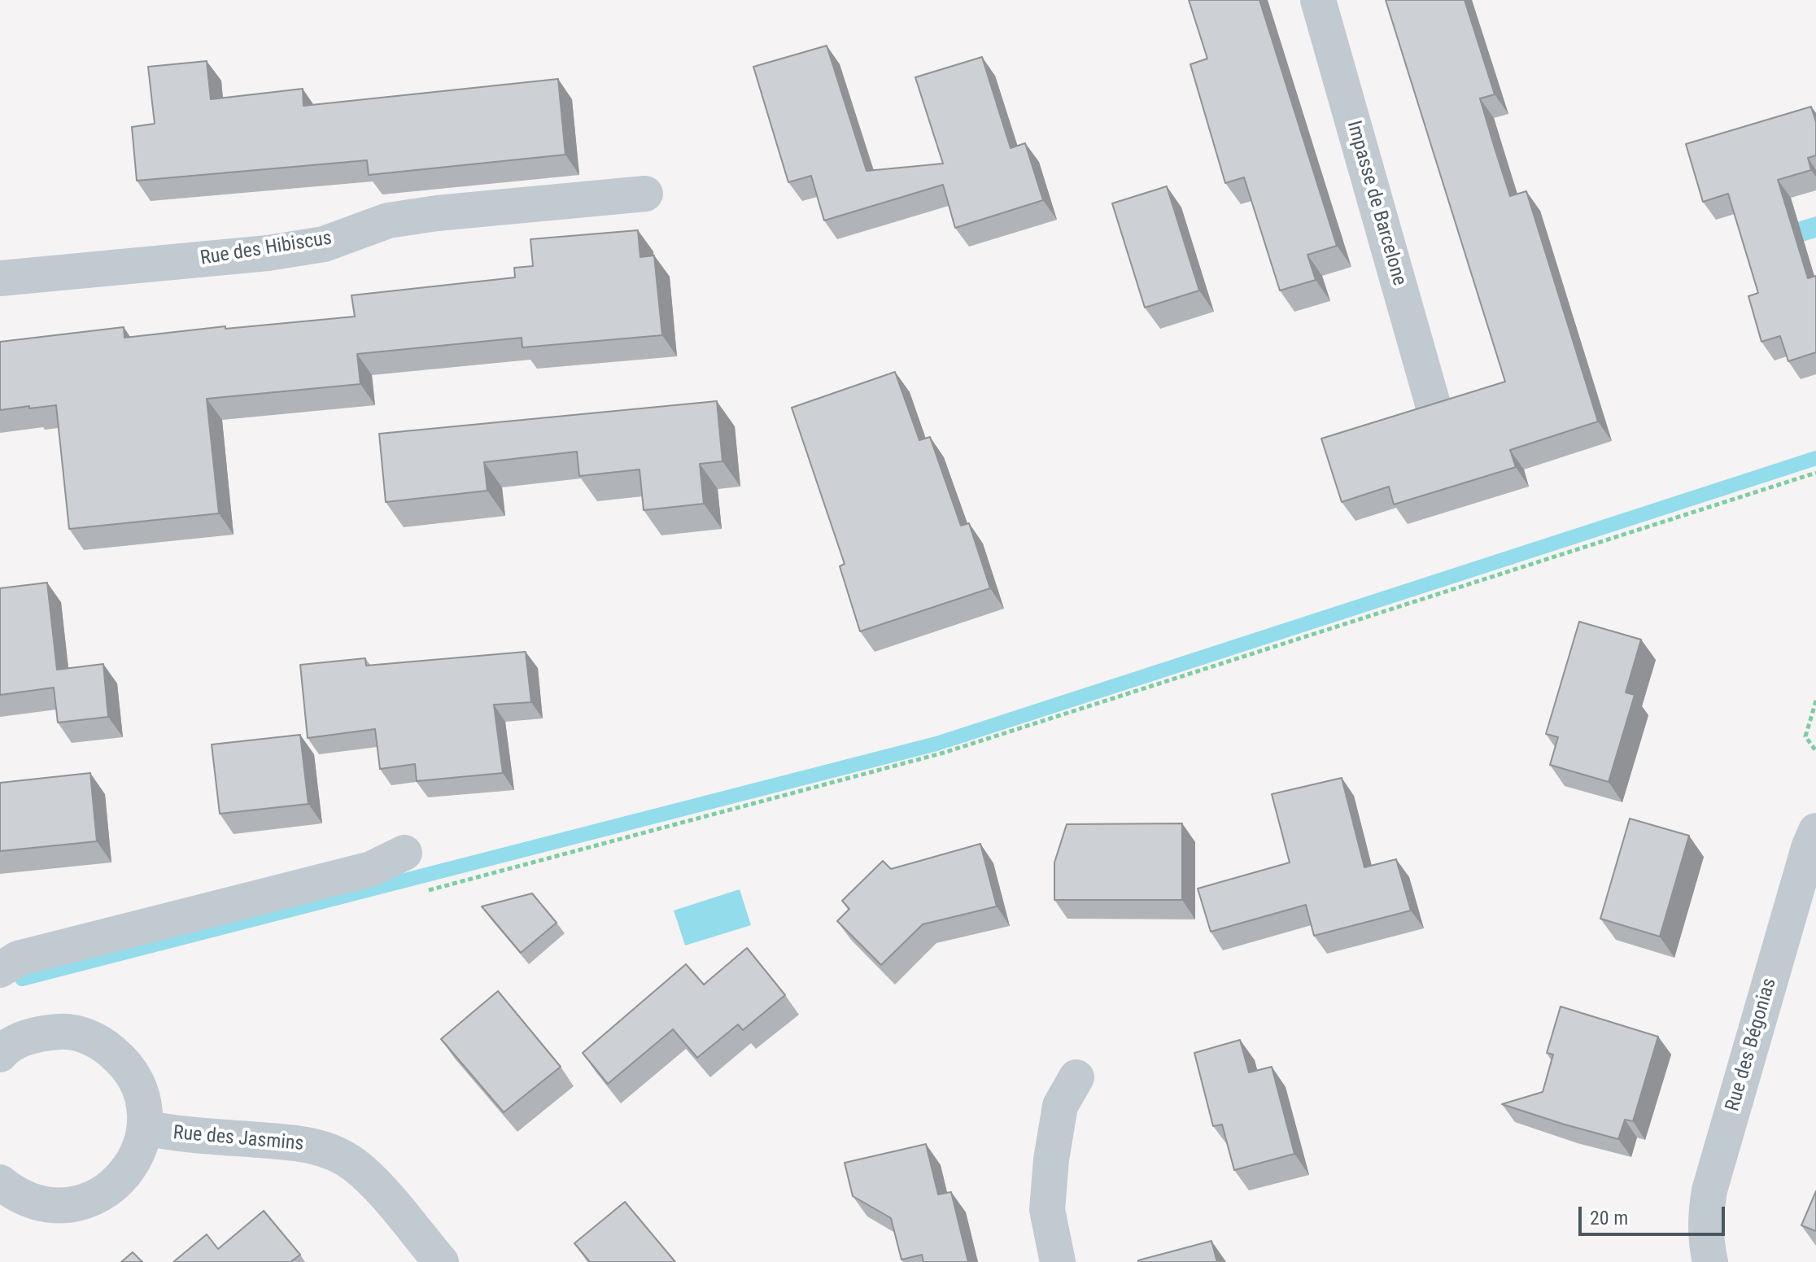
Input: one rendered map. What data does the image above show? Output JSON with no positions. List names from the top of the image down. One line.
{"streets":{"street":["Impasse de Barcelone","Rue des Hibiscus","Rue des Bégonias","Rue des Jasmins"]},"scale_bar":"20 m"}
